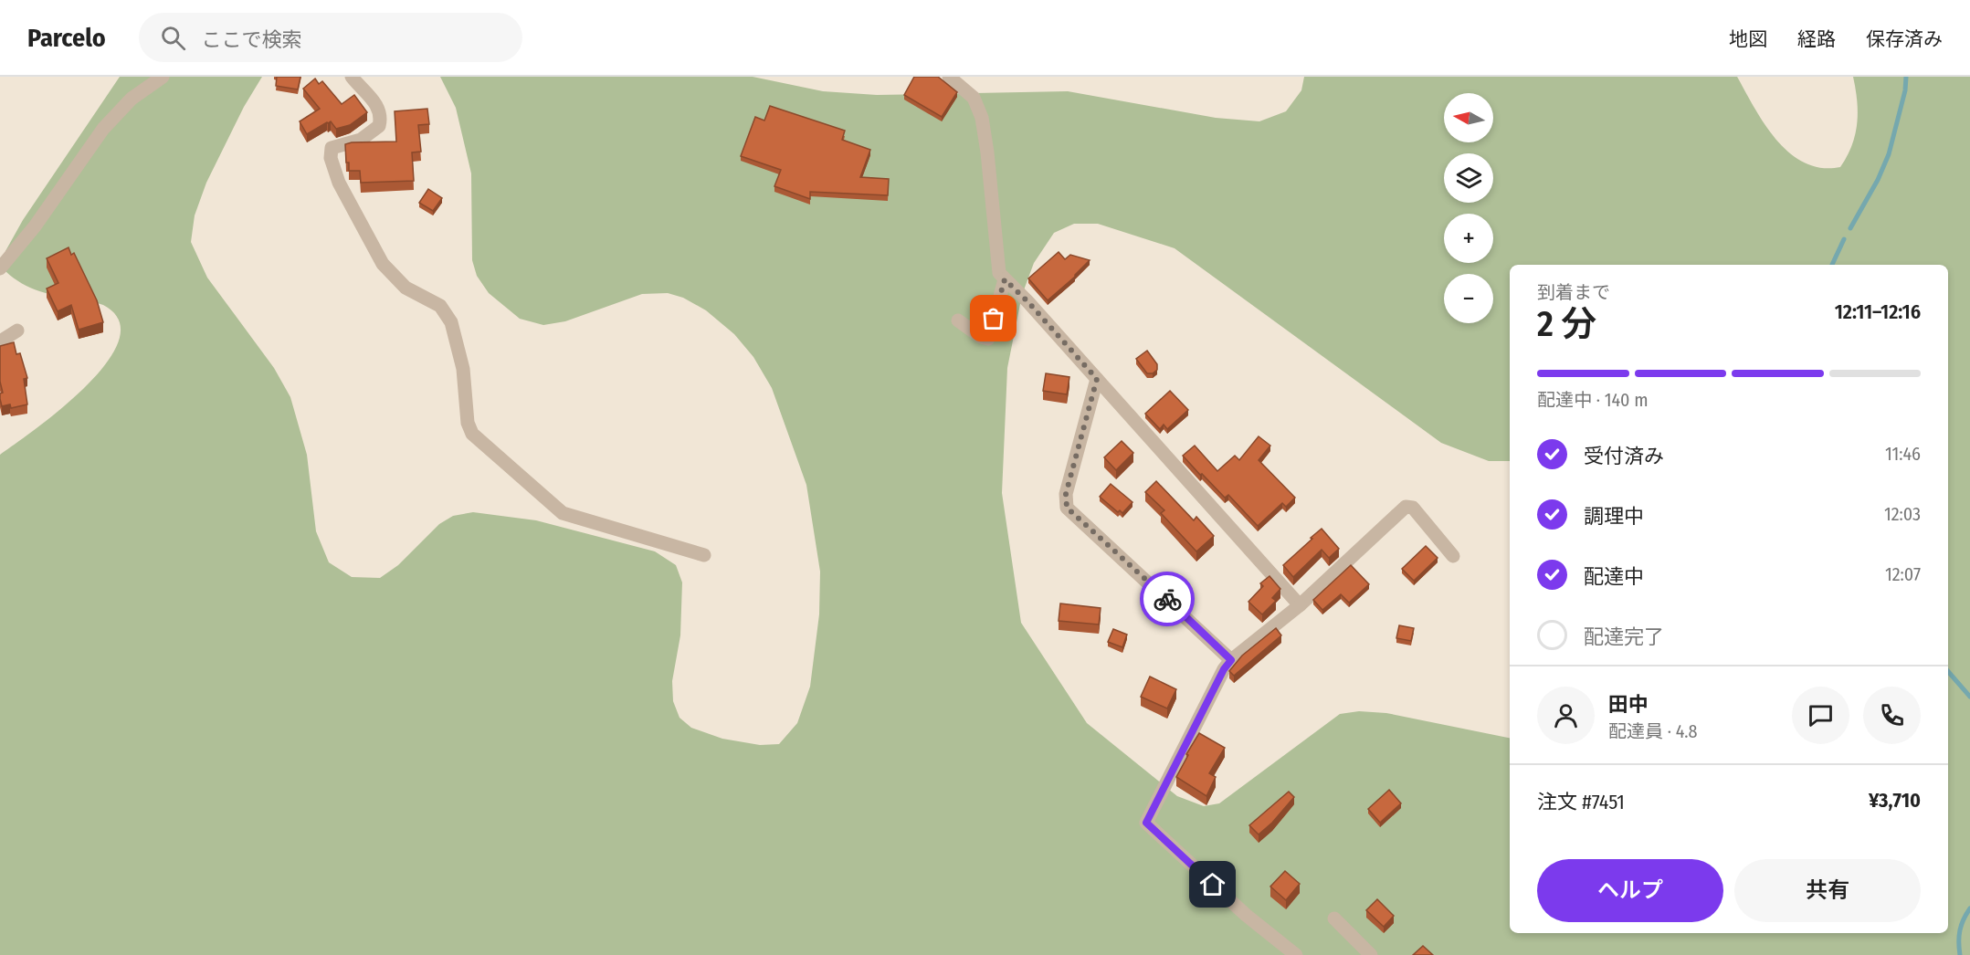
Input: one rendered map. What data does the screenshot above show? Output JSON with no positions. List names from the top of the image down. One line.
{"north":"left","page":{"header":"Parcelo","search":"ここで検索","nav":["地図","経路","保存済み"],"map_buttons":["+","−"],"heading":["2 分","到着まで","12:11–12:16"],"panel":["田中","配達員 · 4.8","注文 #7451","¥3,710"],"bar":"配達中 · 140 m","list":[["受付済み","11:46"],["調理中","12:03"],["配達中","12:07"],"配達完了"],"buttons":["ヘルプ","共有"]}}
